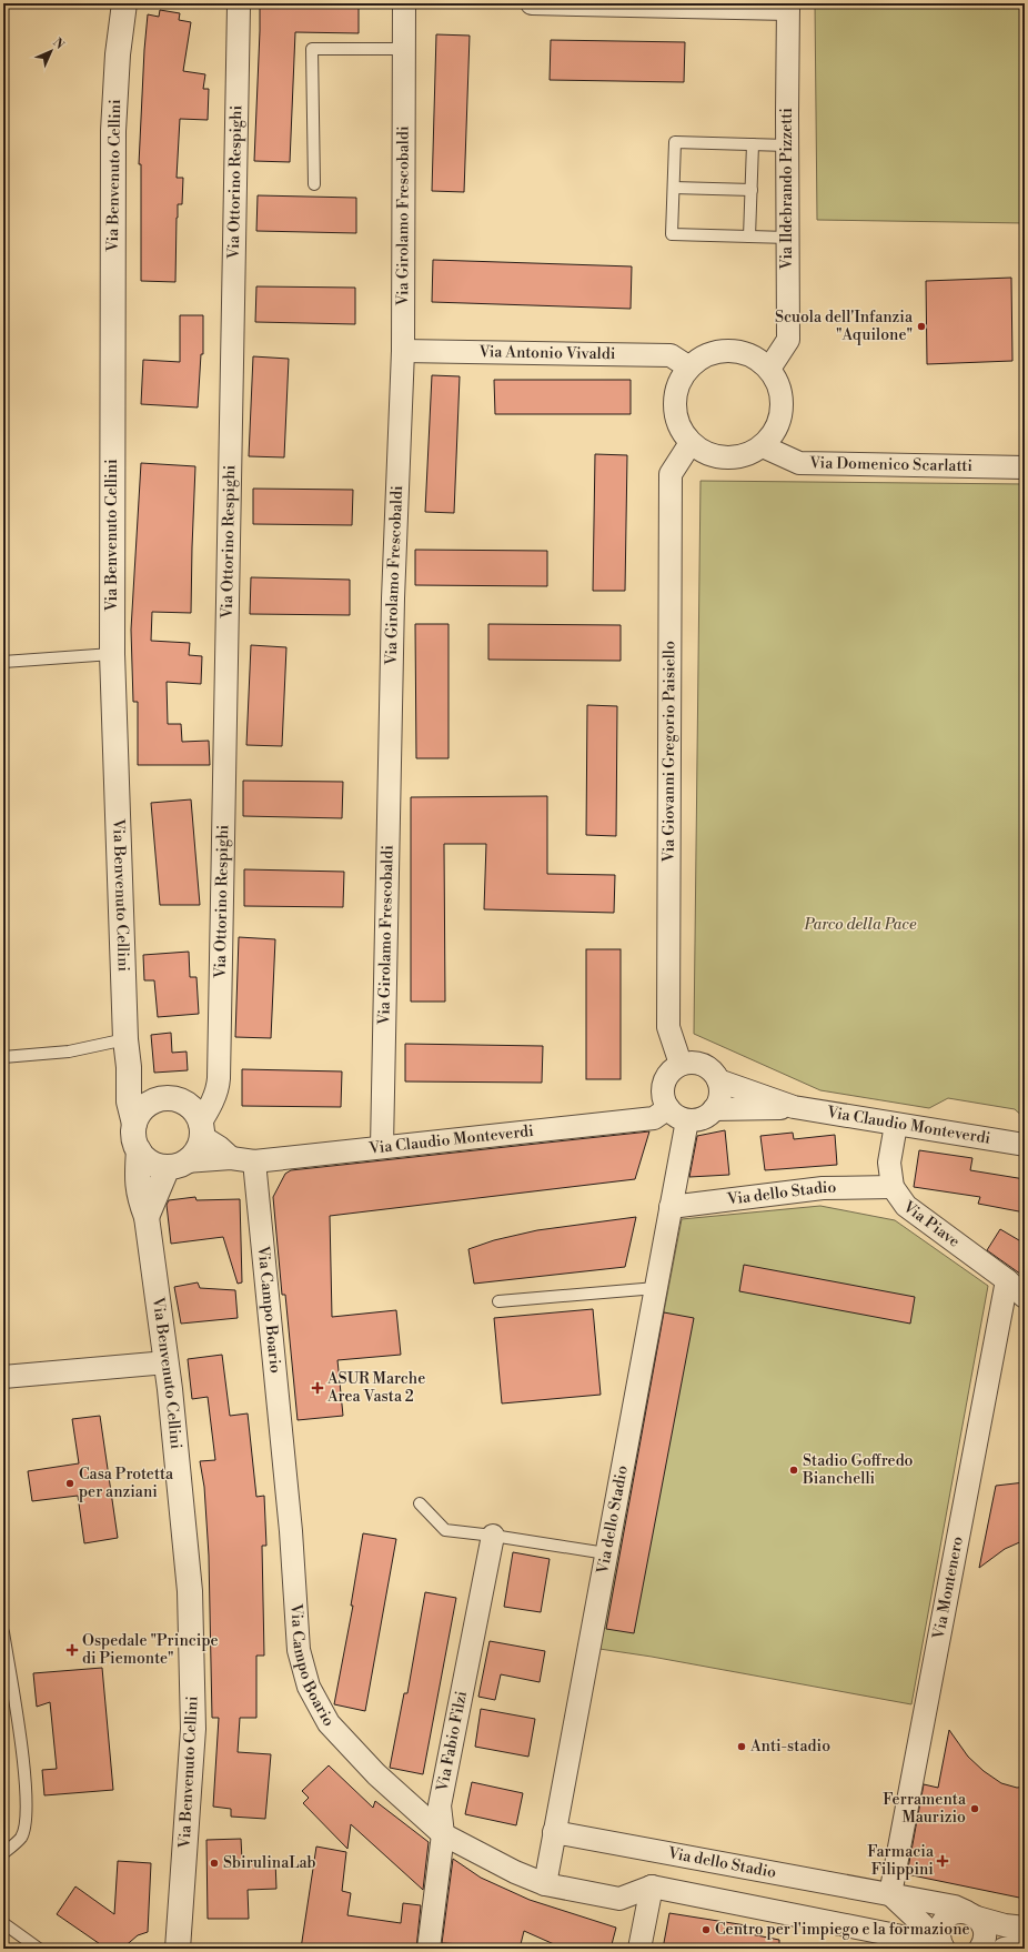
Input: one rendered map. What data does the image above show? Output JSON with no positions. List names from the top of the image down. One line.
{"streets":{"street":["Via Benvenuto Cellini","Via Ottorino Respighi","Via Ildebrando Pizzetti","Via Girolamo Frescobaldi","Via Antonio Vivaldi","Via Domenico Scarlatti","Via Giovanni Gregorio Paisiello","Via Claudio Monteverdi","Via dello Stadio","Via Piave","Via Campo Boario","Via Montenero","Via Fabio Filzi"]},"crossings":[["Via Benvenuto Cellini","Via Ottorino Respighi"],["Via Benvenuto Cellini","Via Claudio Monteverdi"],["Via Ottorino Respighi","Via Claudio Monteverdi"],["Via Ildebrando Pizzetti","Via Antonio Vivaldi"],["Via Ildebrando Pizzetti","Via Domenico Scarlatti"],["Via Ildebrando Pizzetti","Via Giovanni Gregorio Paisiello"],["Via Girolamo Frescobaldi","Via Antonio Vivaldi"],["Via Girolamo Frescobaldi","Via Claudio Monteverdi"],["Via Antonio Vivaldi","Via Domenico Scarlatti"],["Via Antonio Vivaldi","Via Giovanni Gregorio Paisiello"],["Via Domenico Scarlatti","Via Giovanni Gregorio Paisiello"],["Via Giovanni Gregorio Paisiello","Via Claudio Monteverdi"],["Via Giovanni Gregorio Paisiello","Via dello Stadio"],["Via Claudio Monteverdi","Via dello Stadio"],["Via Claudio Monteverdi","Via Piave"],["Via Claudio Monteverdi","Via Campo Boario"],["Via dello Stadio","Via Piave"],["Via dello Stadio","Via Campo Boario"],["Via dello Stadio","Via Montenero"],["Via Piave","Via Montenero"],["Via Campo Boario","Via Fabio Filzi"]],"parks":["Parco della Pace"],"places":{"other":["Scuola dell'Infanzia \"Aquilone\"","Stadio Goffredo Bianchelli","Casa Protetta per anziani","Anti-stadio","Ferramenta Maurizio","SbirulinaLab","Centro per l'impiego e la formazione"],"health":["ASUR Marche Area Vasta 2","Ospedale \"Principe di Piemonte\"","Farmacia Filippini"]},"north":"top right"}
